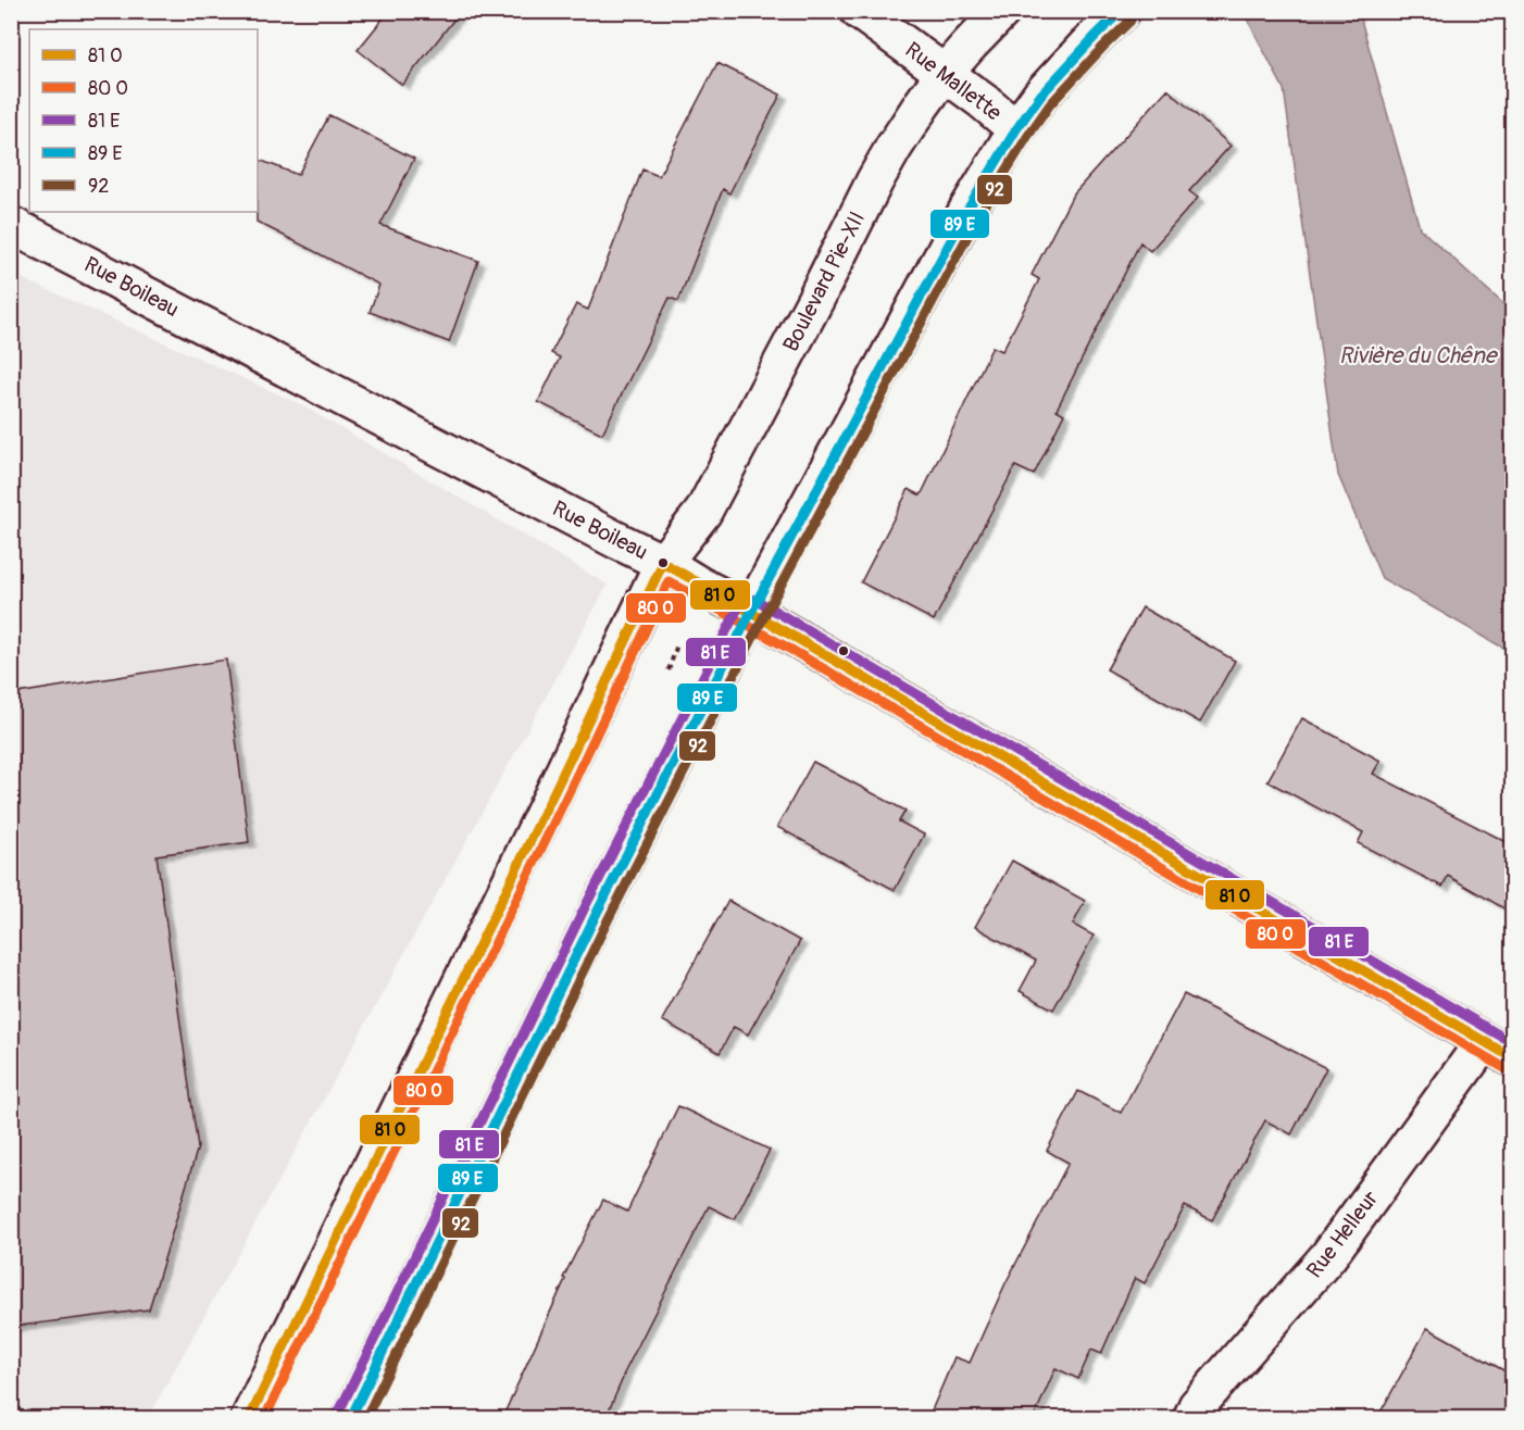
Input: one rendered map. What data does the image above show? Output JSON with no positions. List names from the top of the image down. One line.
{"streets":{"street":["Rue Mallette","Boulevard Pie-XII","Rue Boileau","Rue Helleur"]},"crossings":[["Rue Mallette","Boulevard Pie-XII"],["Boulevard Pie-XII","Rue Boileau"],["Rue Boileau","Rue Helleur"]],"water":["Rivière du Chêne"],"lines":["transit line 92"],"legend":["81 O","80 O","81 E","89 E","92"]}
